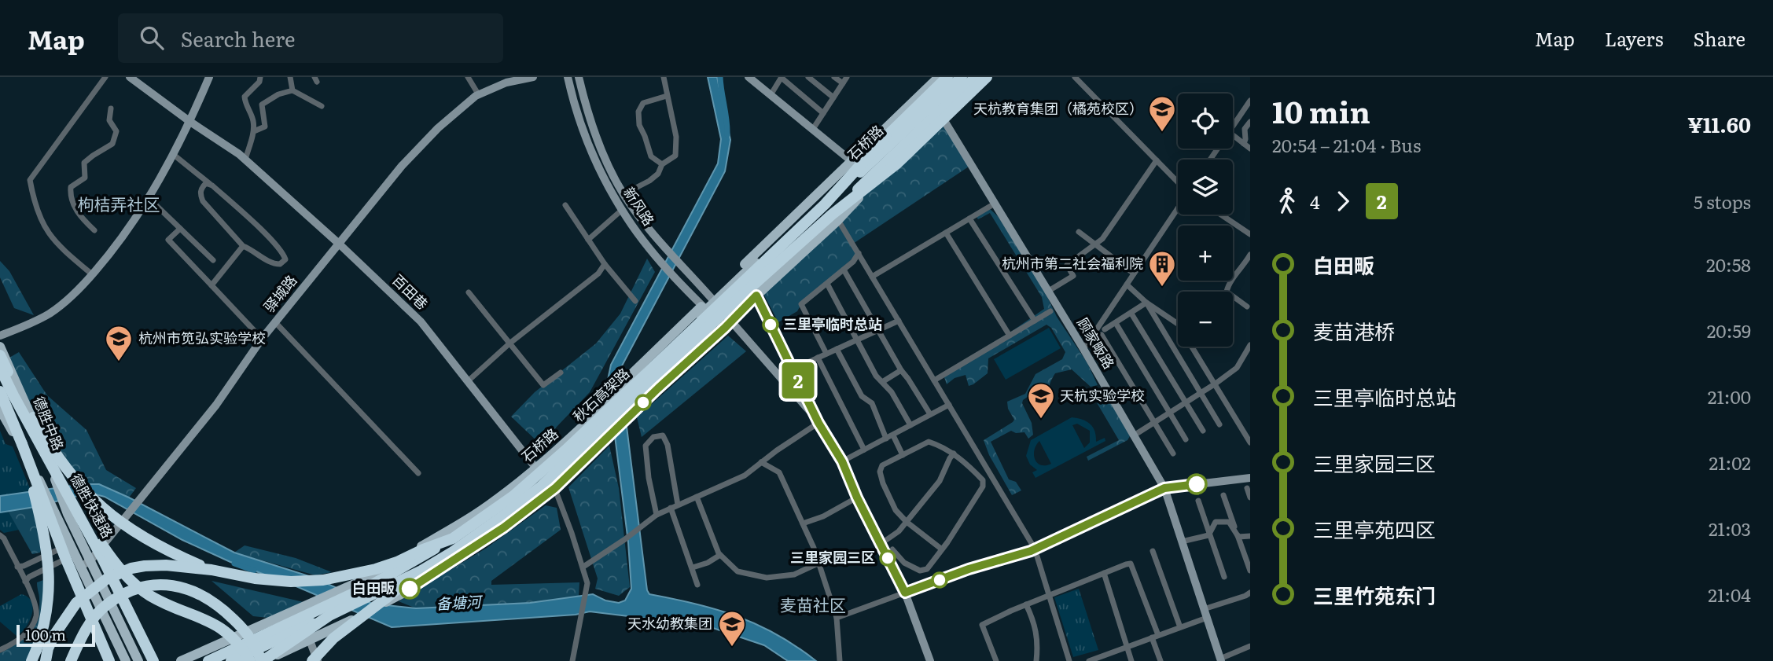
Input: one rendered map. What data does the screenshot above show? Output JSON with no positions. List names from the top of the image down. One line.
{"streets":{"highway":["秋石高架路","德胜快速路"],"main road":["石桥路","德胜中路"],"street":["新风路","百田巷","驿城路","顾家畈路"]},"crossings":[["石桥路","新风路"],["石桥路","百田巷"],["百田巷","驿城路"],["驿城路","德胜中路"],["德胜中路","德胜快速路"]],"districts":["枸桔弄社区","麦苗社区"],"water":["备塘河"],"places":{"school or university":["天杭教育集团（橘苑校区）","杭州市笕弘实验学校","天杭实验学校","天水幼教集团"],"building":["杭州市第二社会福利院"],"other":["三里亭临时总站","三里家园三区","白田畈"]},"lines":["bus line 2"],"scale_bar":"100 m","page":{"header":"Map","search":"Search here","nav":["Map","Layers","Share"],"on_map":"2","heading":["10 min","20:54 – 21:04 · Bus","¥11.60"],"map_buttons":["+","−"],"legs":["4","2","5 stops"],"list":[{"name":"白田畈","value":"20:58"},{"name":"麦苗港桥","value":"20:59"},{"name":"三里亭临时总站","value":"21:00"},{"name":"三里家园三区","value":"21:02"},{"name":"三里亭苑四区","value":"21:03"},{"name":"三里竹苑东门","value":"21:04"}],"scale":"100 m"}}
